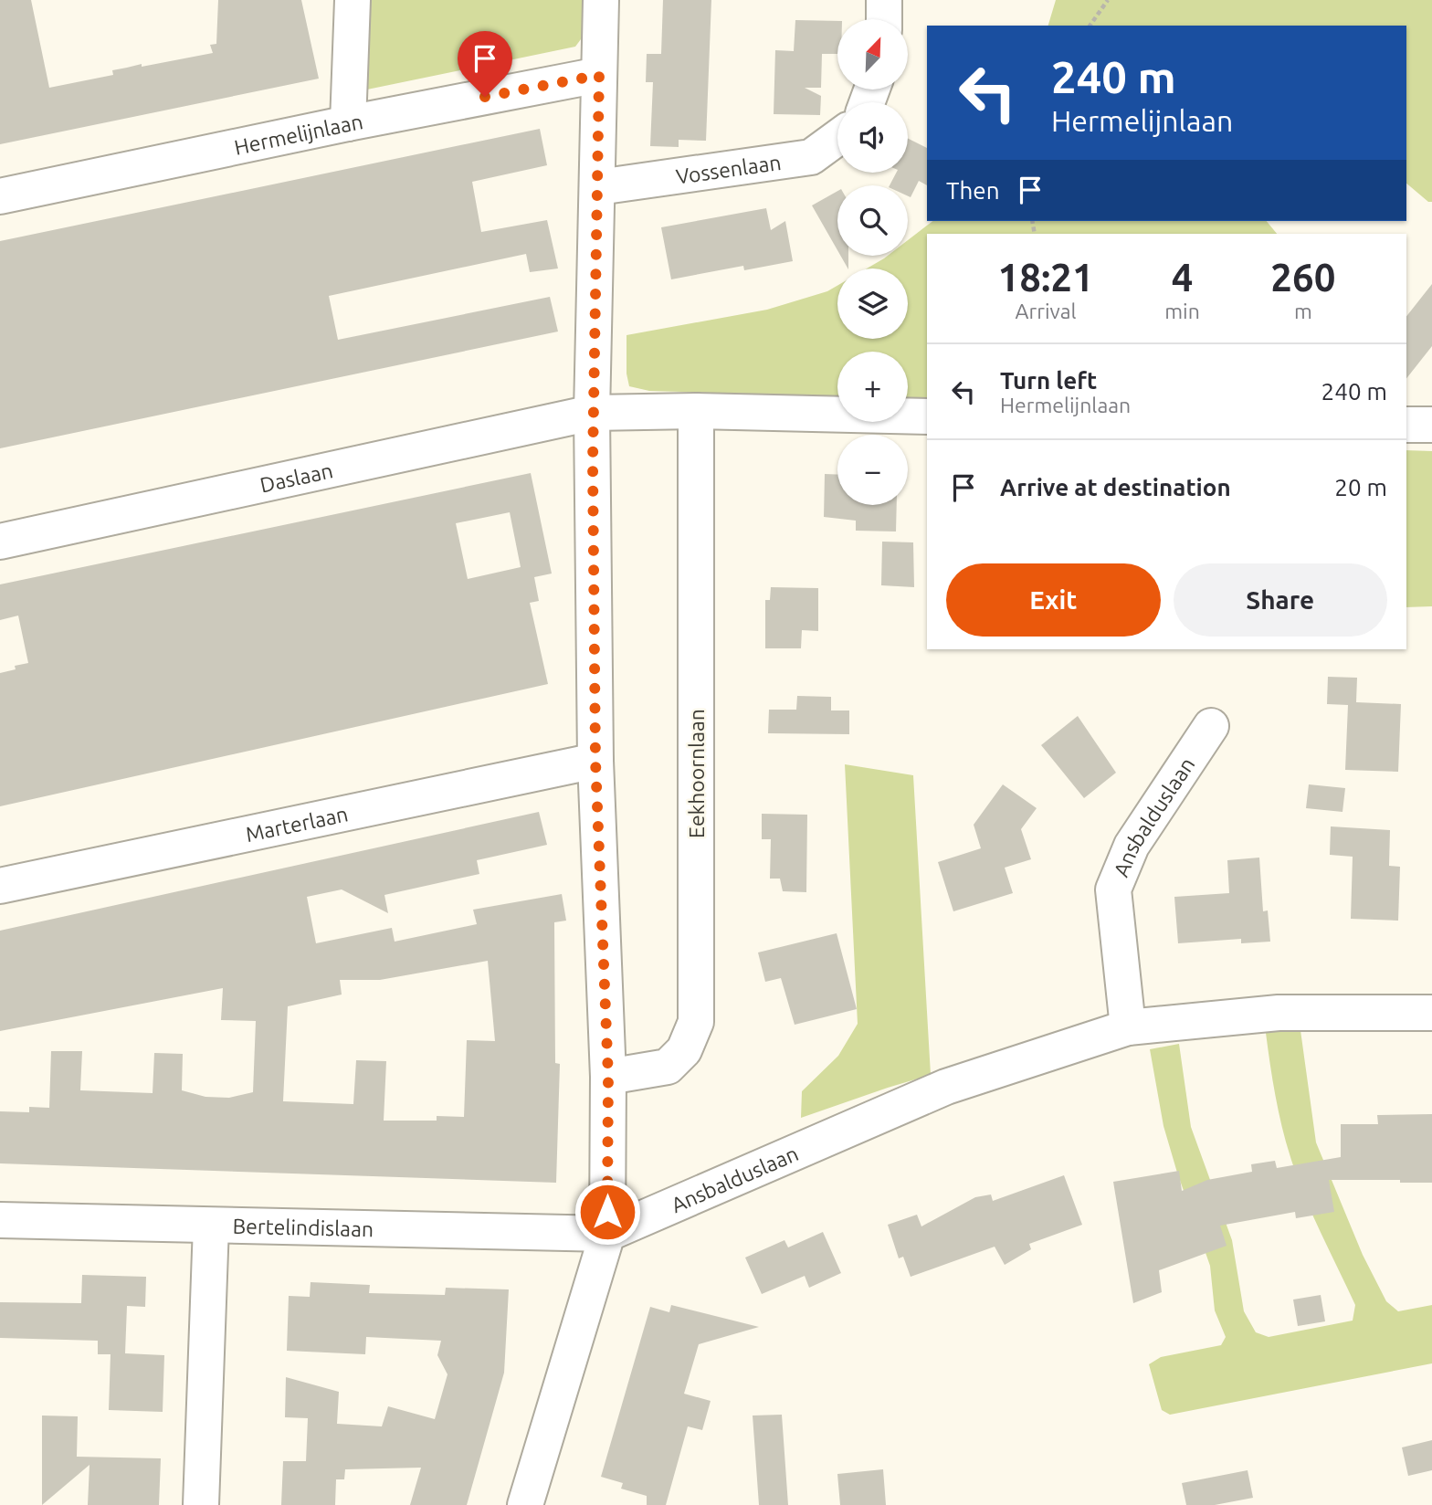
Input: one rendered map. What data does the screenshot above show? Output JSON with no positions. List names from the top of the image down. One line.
{"streets":{"street":["Hermelijnlaan","Vossenlaan","Daslaan","Eekhoornlaan","Ansbalduslaan","Marterlaan","Bertelindislaan"]},"crossings":[["Daslaan","Eekhoornlaan"],["Ansbalduslaan","Bertelindislaan"]],"north":"top right","page":{"map_buttons":["+","−"],"turn":["240 m","Hermelijnlaan"],"then":"Then","eta":["18:21","Arrival","4","min","260","m"],"list":[{"name":"Turn left","note":"Hermelijnlaan","value":"240 m"},{"name":"Arrive at destination","value":"20 m"}],"buttons":["Exit","Share"]}}
